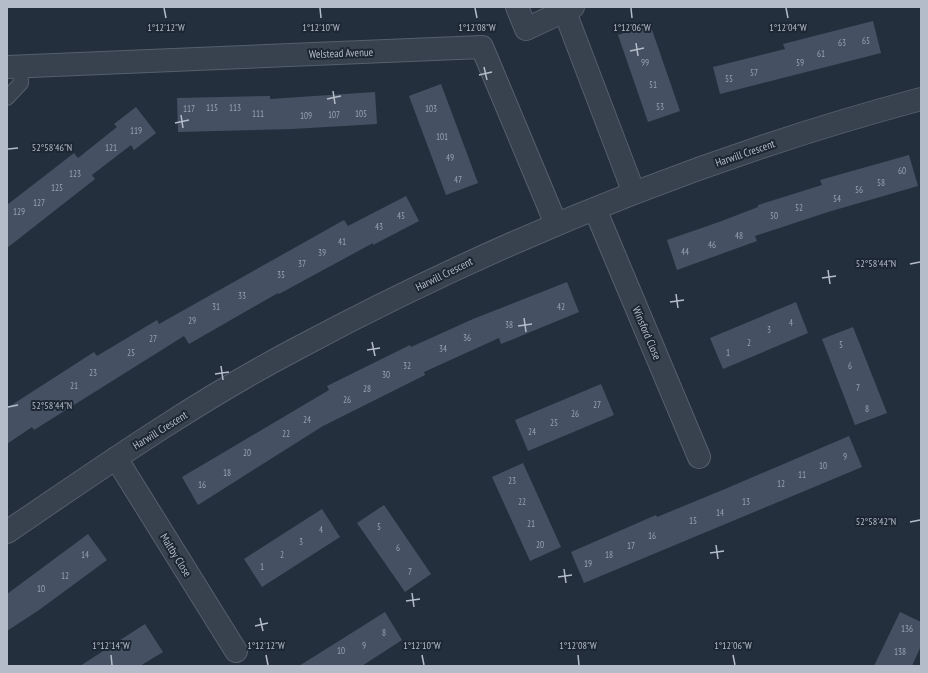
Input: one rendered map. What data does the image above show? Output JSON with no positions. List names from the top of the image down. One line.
{"streets":{"street":["Welstead Avenue","Harwill Crescent","Winsford Close","Maltby Close"]},"crossings":[["Welstead Avenue","Harwill Crescent"],["Harwill Crescent","Winsford Close"],["Harwill Crescent","Maltby Close"]],"house_numbers":["65","63","61","99","59","57","55","51","53","115","113","117","103","111","105","107","109","119","101","121","49","60","123","47","58","125","56","54","127","52","129","45","50","43","48","41","46","44","39","37","35","33","31","42","29","4","38","3","36","27","2","5","34","25","1","32","6","23","30","21","7","28","26","27","8","26","24","25","24","22","20","9","10","18","11","23","12","16","22","13","14","15","21","5","4","16","3","20","17","6","14","2","18","19","1","7","12","10","136","8","9","10","138"],"coordinates":["1°12'12\"W","1°12'10\"W","1°12'08\"W","1°12'06\"W","1°12'04\"W","52°58'46\"N","52°58'44\"N","52°58'42\"N","1°12'14\"W"]}
